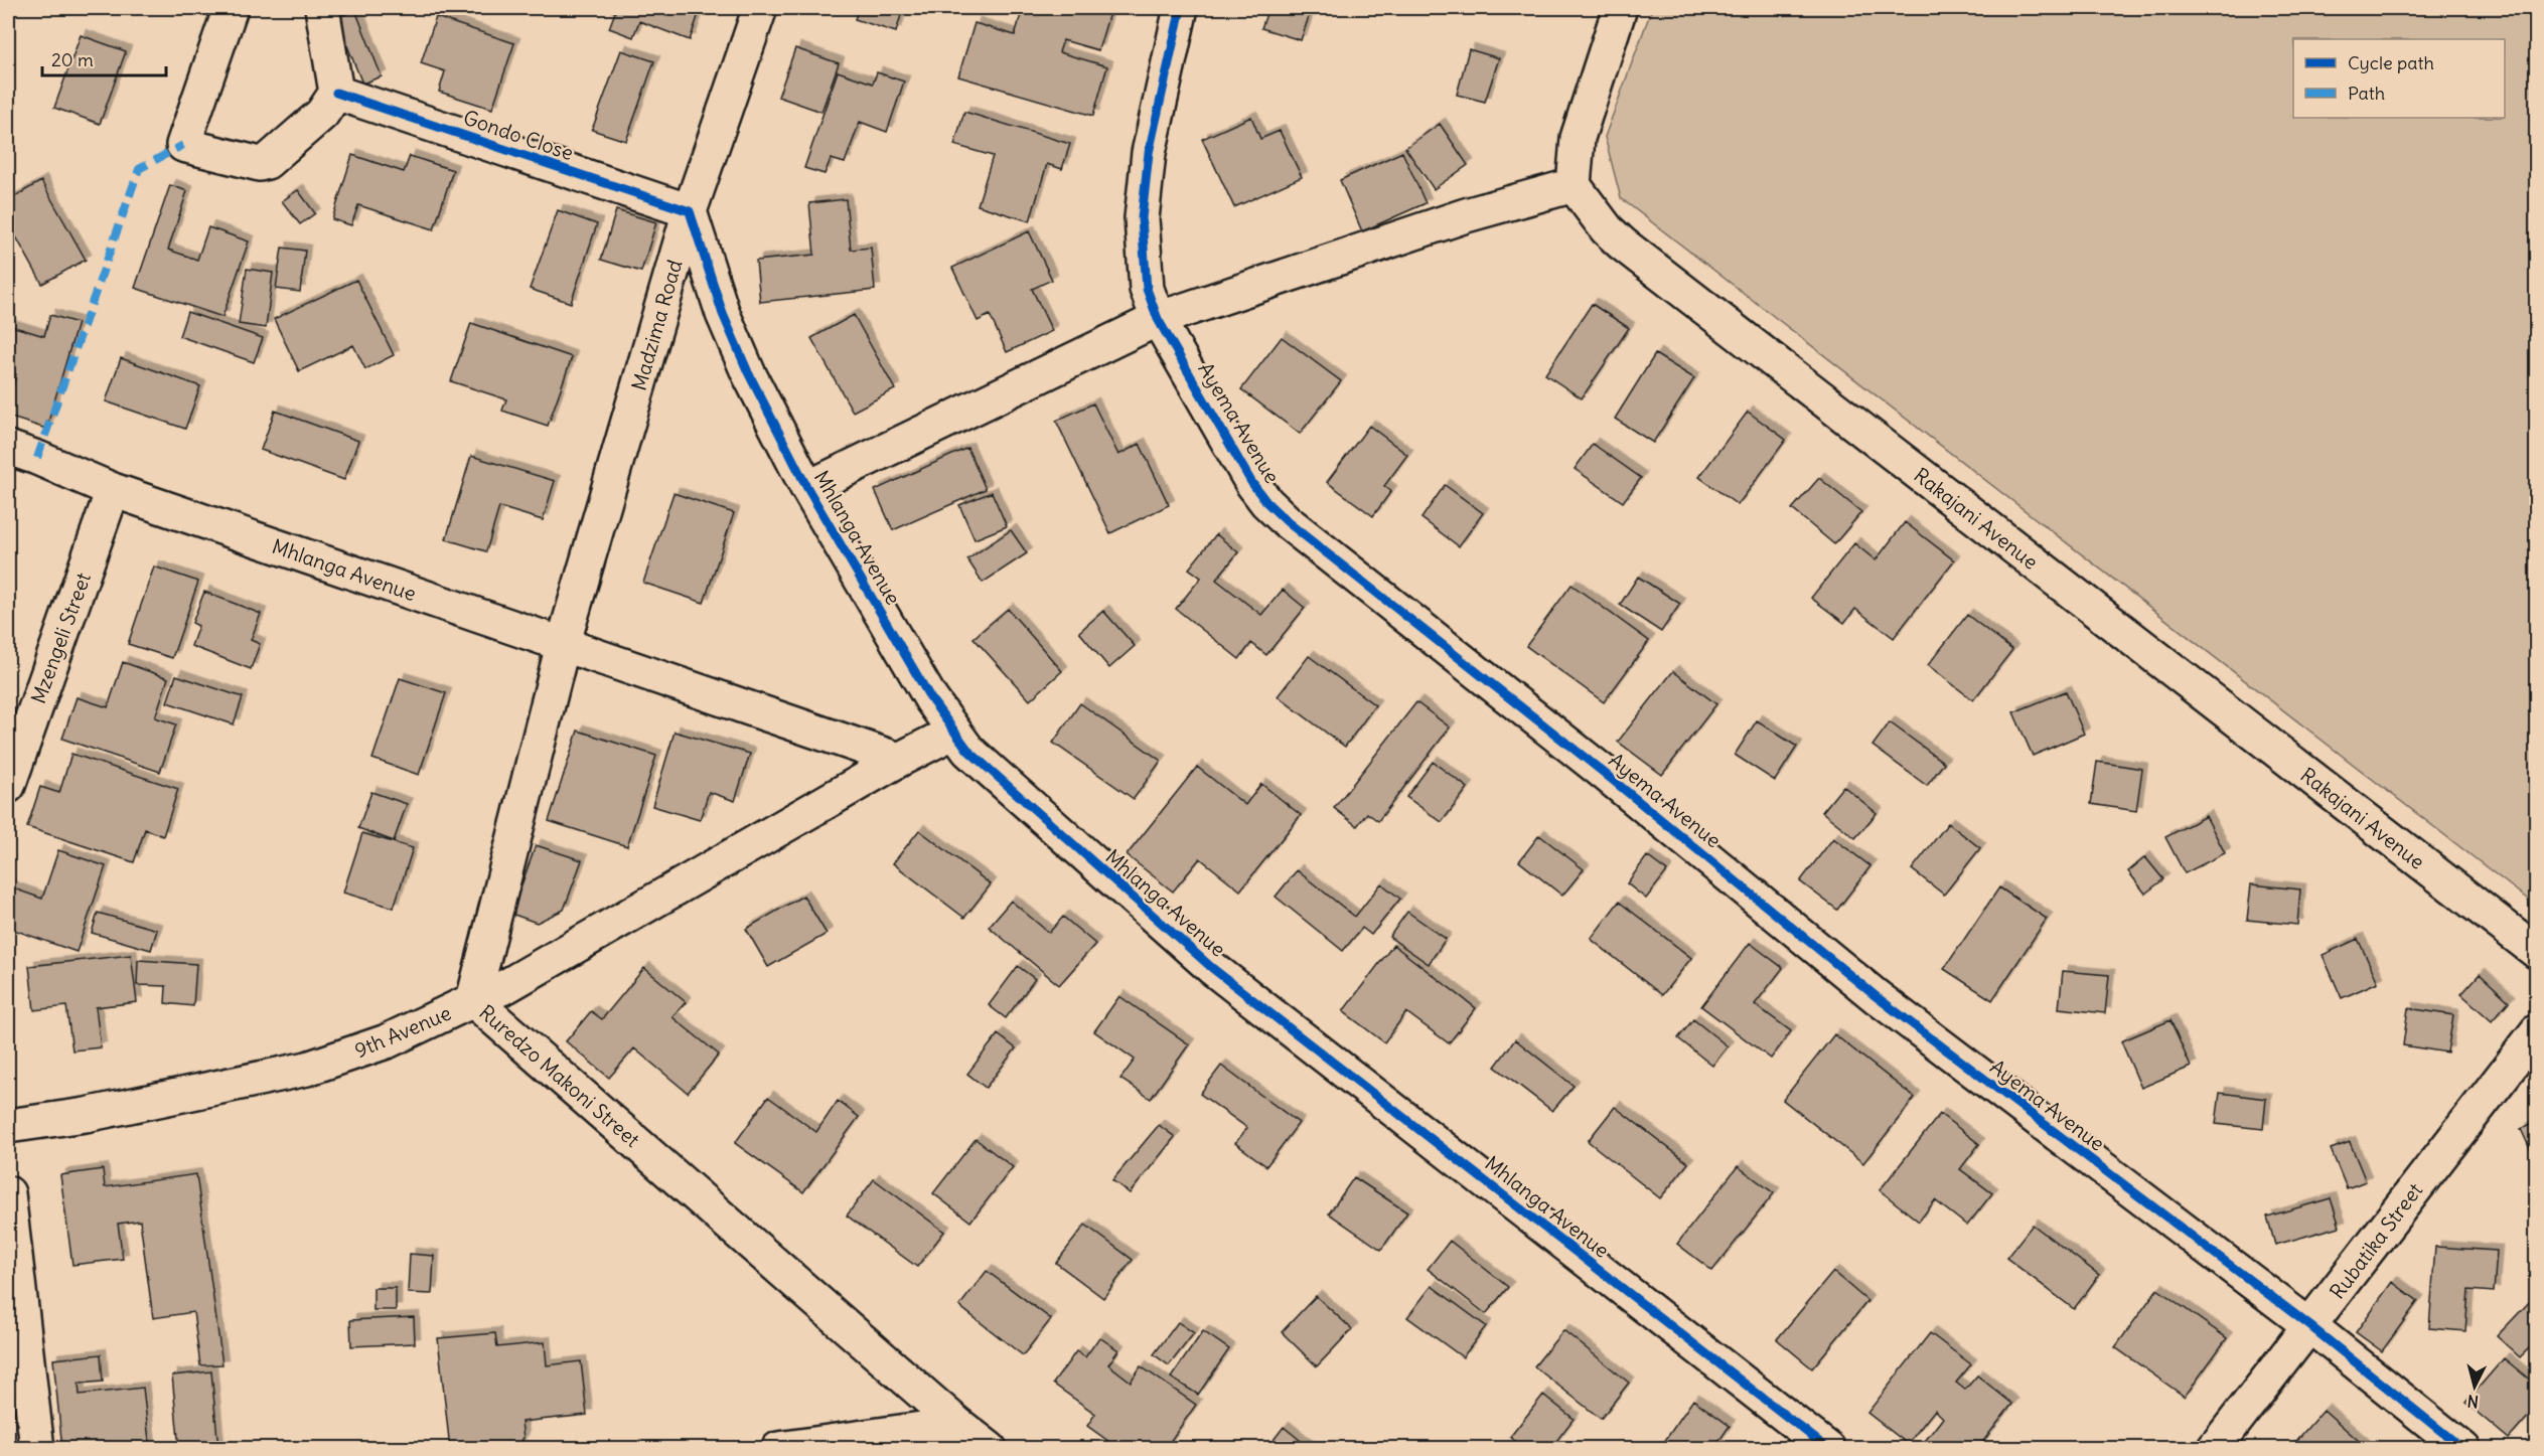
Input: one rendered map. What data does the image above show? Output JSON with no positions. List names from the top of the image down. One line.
{"streets":{"street":["Gondo Close","Madzima Road","Ayema Avenue","Rakajani Avenue","Mhlanga Avenue","Mzengeli Street","9th Avenue","Ruredzo Makoni Street","Rubatika Street"]},"crossings":[["Gondo Close","Madzima Road"],["Gondo Close","Mhlanga Avenue"],["Madzima Road","Mhlanga Avenue"],["Madzima Road","9th Avenue"],["Ayema Avenue","Rubatika Street"],["Mhlanga Avenue","Mzengeli Street"],["Mhlanga Avenue","9th Avenue"],["Mhlanga Avenue","Ruredzo Makoni Street"],["9th Avenue","Ruredzo Makoni Street"]],"legend":["Cycle path","Path"],"scale_bar":"20 m","north":"bottom"}
